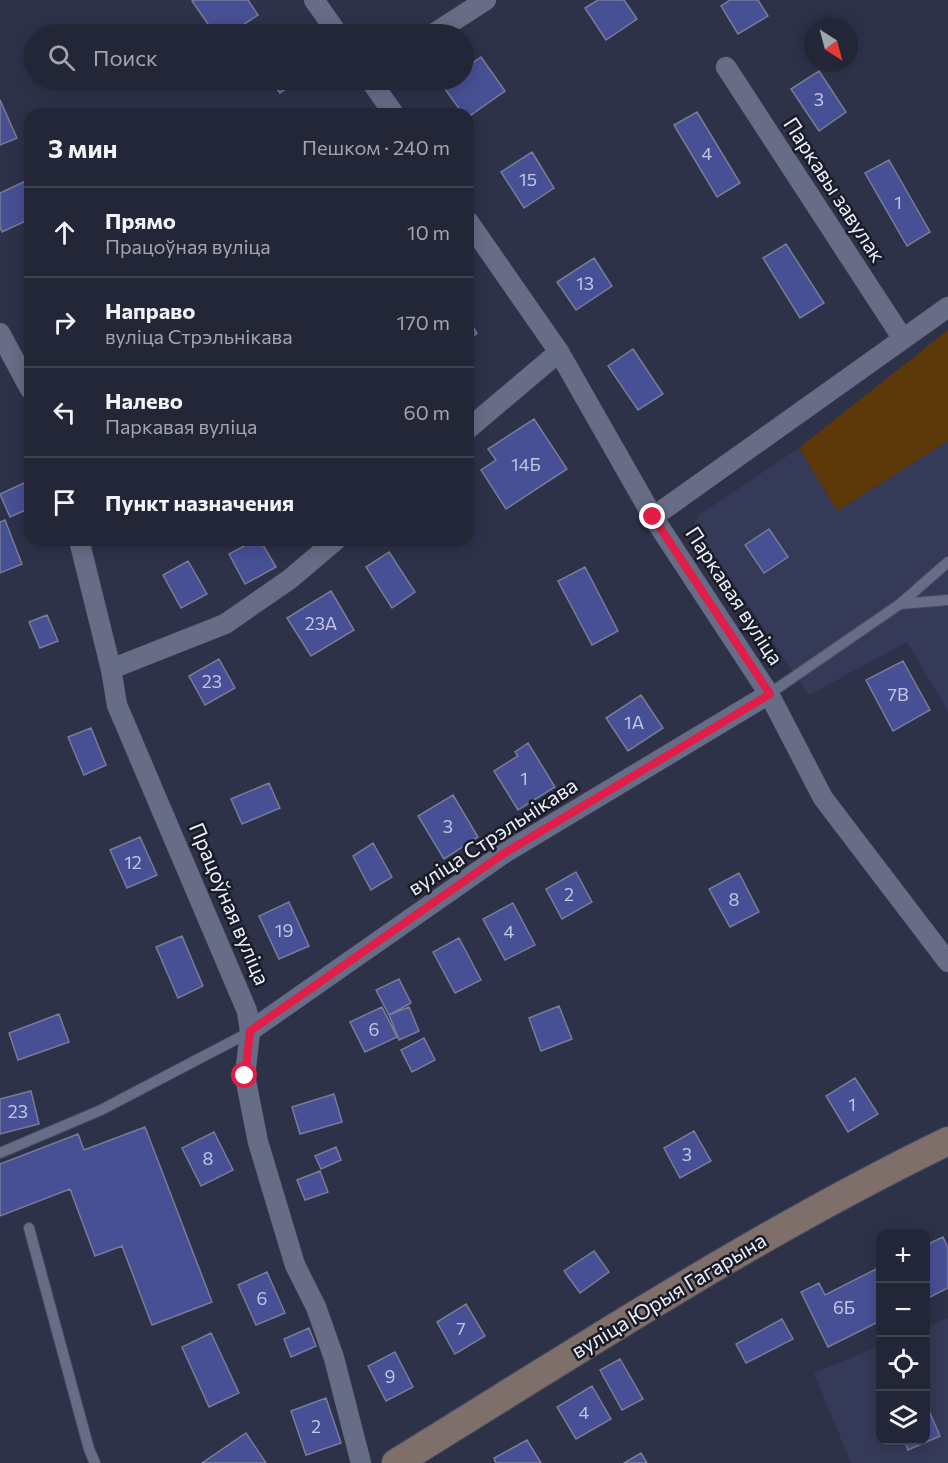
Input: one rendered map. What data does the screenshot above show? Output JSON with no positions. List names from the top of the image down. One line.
{"streets":{"street":["Паркавы завулак","Паркавая вуліца","вуліца Стрэльнікава","Працоўная вуліца","вуліца Юрыя Гагарына"]},"crossings":[["Паркавая вуліца","вуліца Стрэльнікава"],["вуліца Стрэльнікава","Працоўная вуліца"]],"house_numbers":["3","4","15","1","13","14Б","23А","23","7В","1А","1","3","12","2","8","19","4","6","1","23","3","8","6","6Б","7","9","4","2"],"north":"bottom right","page":{"search":"Поиск","heading":["3 мин","Пешком · 240 m"],"list":[["Прямо","Працоўная вуліца","10 m"],["Направо","вуліца Стрэльнікава","170 m"],["Налево","Паркавая вуліца","60 m"],"Пункт назначения"],"map_buttons":["+","−"]}}
